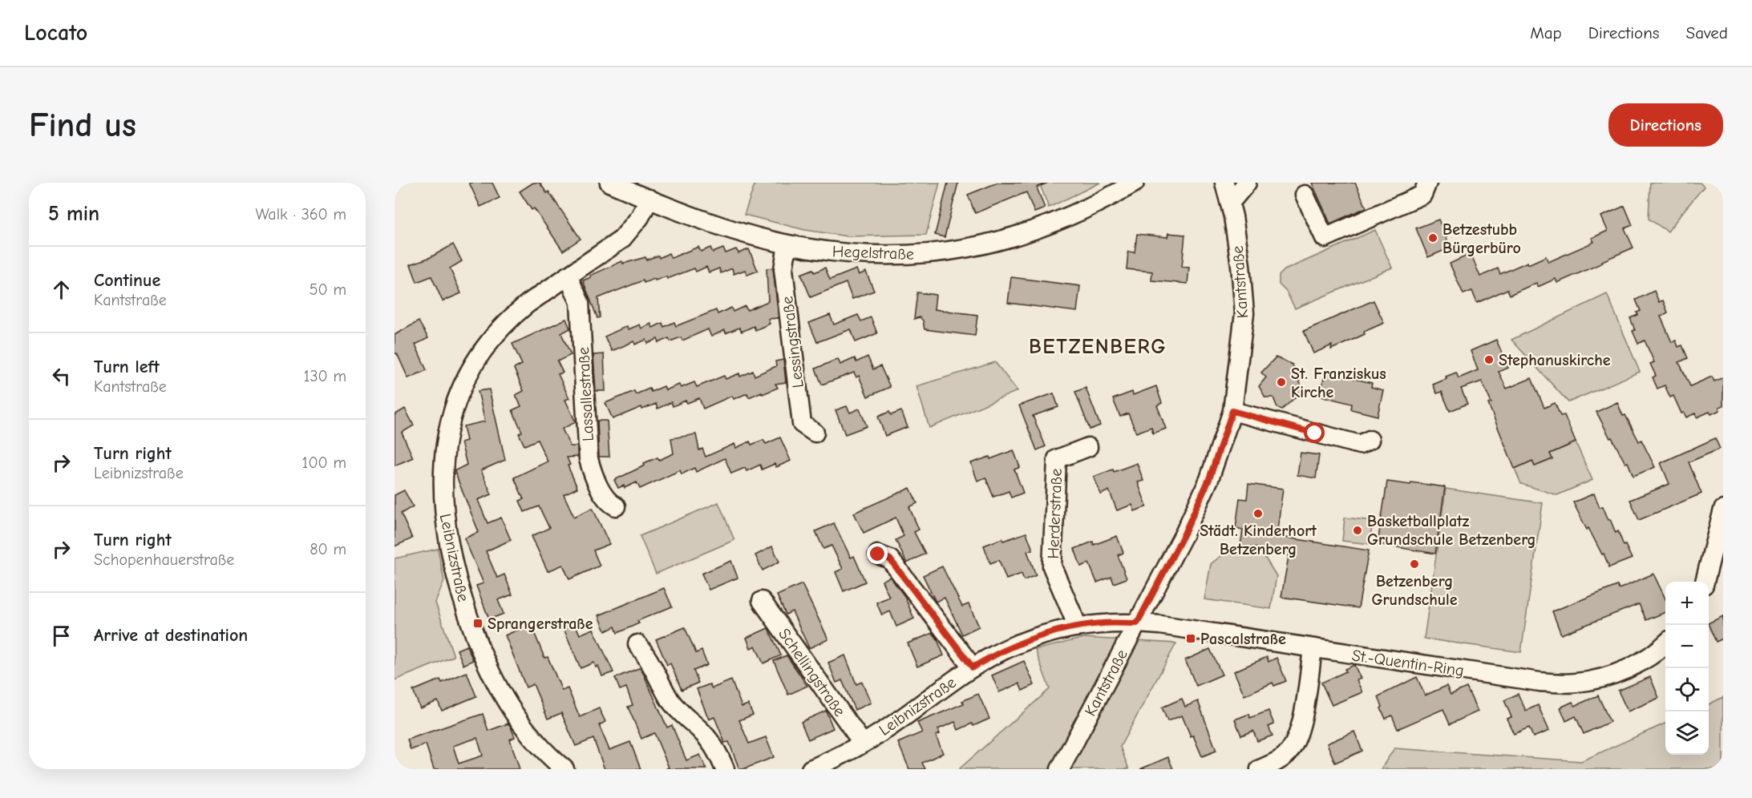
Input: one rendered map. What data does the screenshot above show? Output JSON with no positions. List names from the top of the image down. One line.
{"streets":{"street":["Hegelstraße","Kantstraße","Lessingstraße","Lassallestraße","Herderstraße","Leibnizstraße","St.-Quentin-Ring","Schellingstraße"]},"crossings":[["Hegelstraße","Lessingstraße"],["Hegelstraße","Leibnizstraße"],["Kantstraße","Leibnizstraße"],["Kantstraße","St.-Quentin-Ring"],["Lassallestraße","Leibnizstraße"],["Herderstraße","Leibnizstraße"],["Leibnizstraße","St.-Quentin-Ring"],["Leibnizstraße","Schellingstraße"]],"districts":["BETZENBERG"],"places":{"other":["Betzestubb Bürgerbüro","Stephanuskirche","St. Franziskus Kirche","Städt. Kinderhort Betzenberg","Basketballplatz Grundschule Betzenberg","Betzenberg Grundschule"],"transit":["Sprangerstraße","Pascalstraße"]},"page":{"header":"Locato","nav":["Map","Directions","Saved"],"buttons":"Directions","title":"Find us","heading":["5 min","Walk · 360 m"],"list":[["Continue","Kantstraße","50 m"],["Turn left","Kantstraße","130 m"],["Turn right","Leibnizstraße","100 m"],["Turn right","Schopenhauerstraße","80 m"],"Arrive at destination"],"map_buttons":["+","−"]}}
